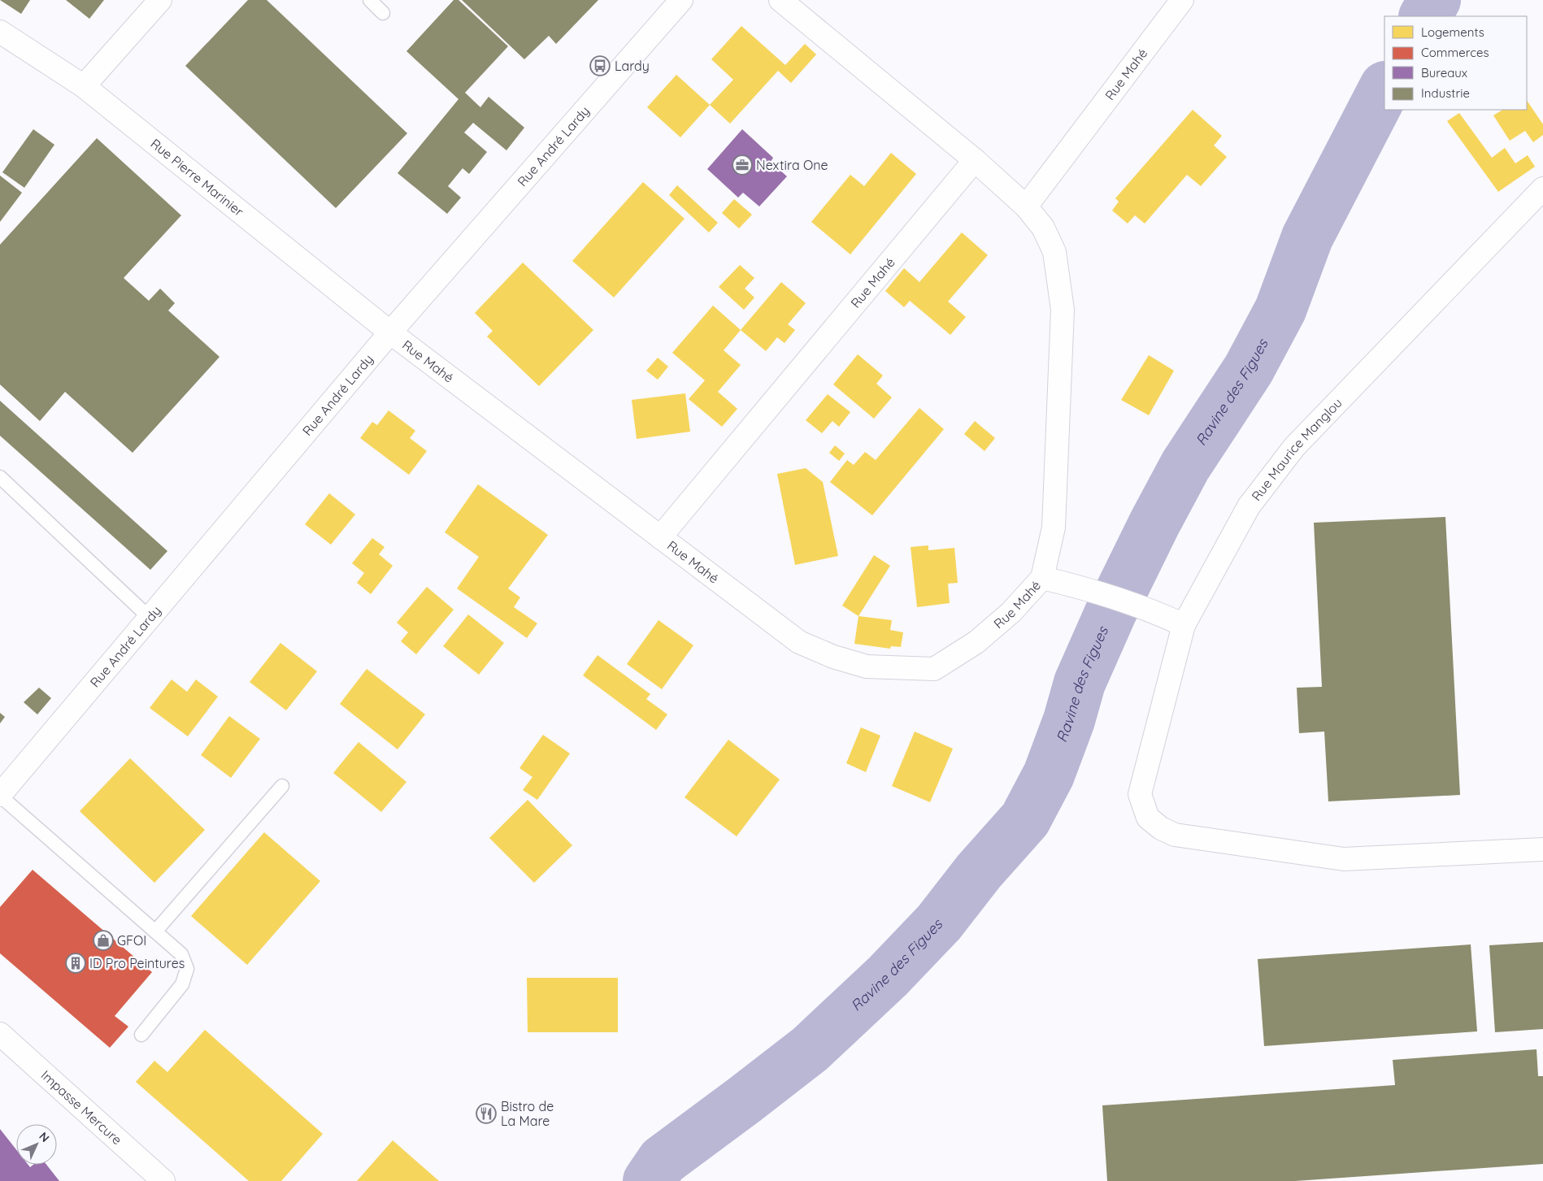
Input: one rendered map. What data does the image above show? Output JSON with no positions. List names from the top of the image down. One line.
{"streets":{"street":["Rue Mahé","Rue André Lardy","Rue Pierre Marinier","Rue Maurice Manglou","Impasse Mercure"]},"crossings":[["Rue Mahé","Rue André Lardy"],["Rue Mahé","Rue Pierre Marinier"],["Rue André Lardy","Rue Pierre Marinier"]],"water":["Ravine des Figues"],"places":{"bus stop":["Lardy"],"office":["Nextira One"],"shop":["GFOI"],"building":["ID Pro Peintures"],"restaurant":["Bistro de La Mare"]},"legend":["Logements","Commerces","Bureaux","Industrie"],"north":"top right"}
